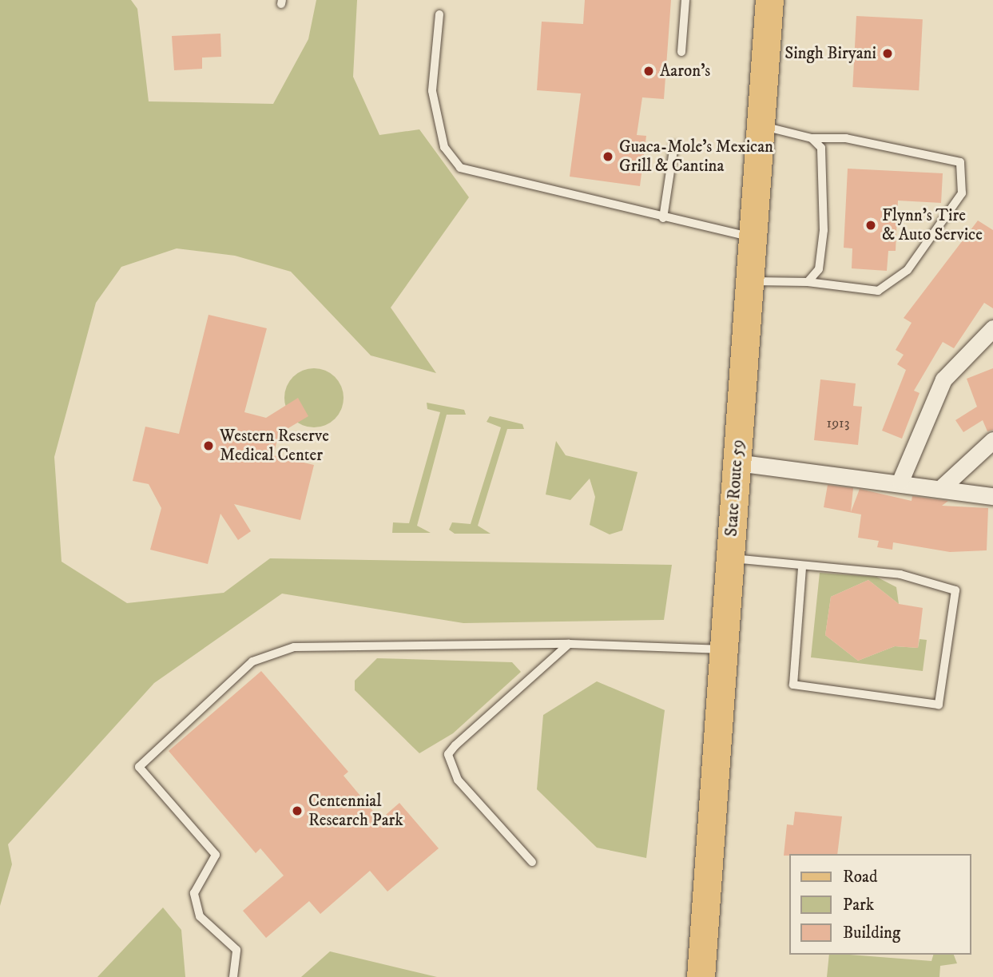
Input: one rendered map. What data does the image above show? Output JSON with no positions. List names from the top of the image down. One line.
{"streets":{"main road":["State Route 59"]},"places":["Singh Biryani","Aaron's","Guaca-Mole's Mexican Grill & Cantina","Flynn's Tire & Auto Service","Western Reserve Medical Center","Centennial Research Park"],"house_numbers":["1913"],"legend":["Road","Park","Building"]}
